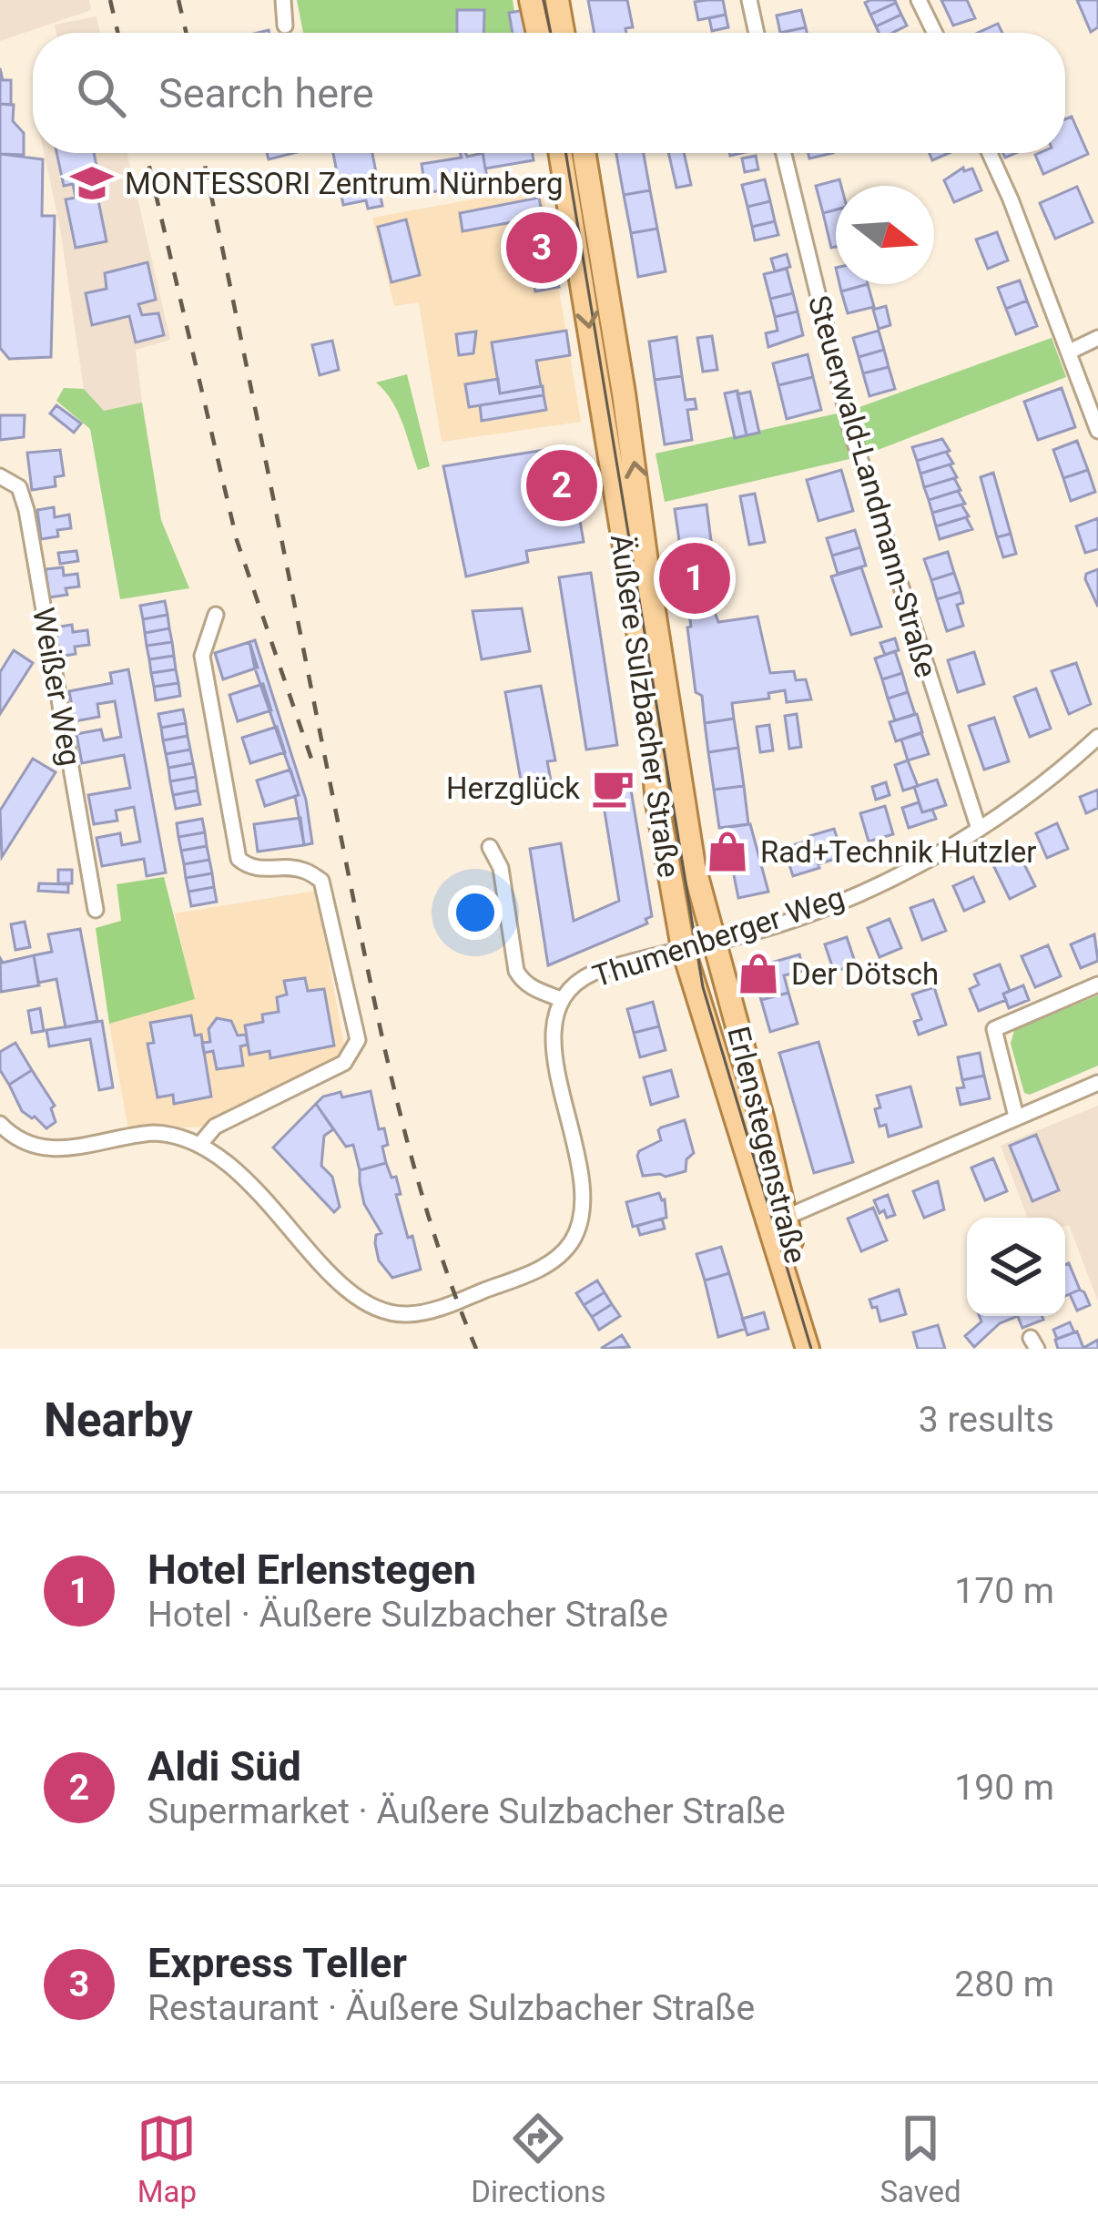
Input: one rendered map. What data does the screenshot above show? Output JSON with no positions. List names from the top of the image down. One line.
{"streets":{"main road":["Äußere Sulzbacher Straße","Erlenstegenstraße"],"street":["Steuerwald-Landmann-Straße","Weißer Weg","Thumenberger Weg"]},"crossings":[["Steuerwald-Landmann-Straße","Thumenberger Weg"],["Äußere Sulzbacher Straße","Thumenberger Weg"],["Äußere Sulzbacher Straße","Erlenstegenstraße"],["Thumenberger Weg","Erlenstegenstraße"]],"places":{"school or university":["MONTESSORI Zentrum Nürnberg"],"cafe":["Herzglück"],"shop":["Rad+Technik Hutzler","Der Dötsch"]},"north":"right","page":{"search":"Search here","pins":["3","2","1"],"heading":["Nearby","3 results"],"list":[{"mark":"1","name":"Hotel Erlenstegen","note":"Hotel · Äußere Sulzbacher Straße","value":"170 m"},{"mark":"2","name":"Aldi Süd","note":"Supermarket · Äußere Sulzbacher Straße","value":"190 m"},{"mark":"3","name":"Express Teller","note":"Restaurant · Äußere Sulzbacher Straße","value":"280 m"}],"nav":["Map","Directions","Saved"]}}
